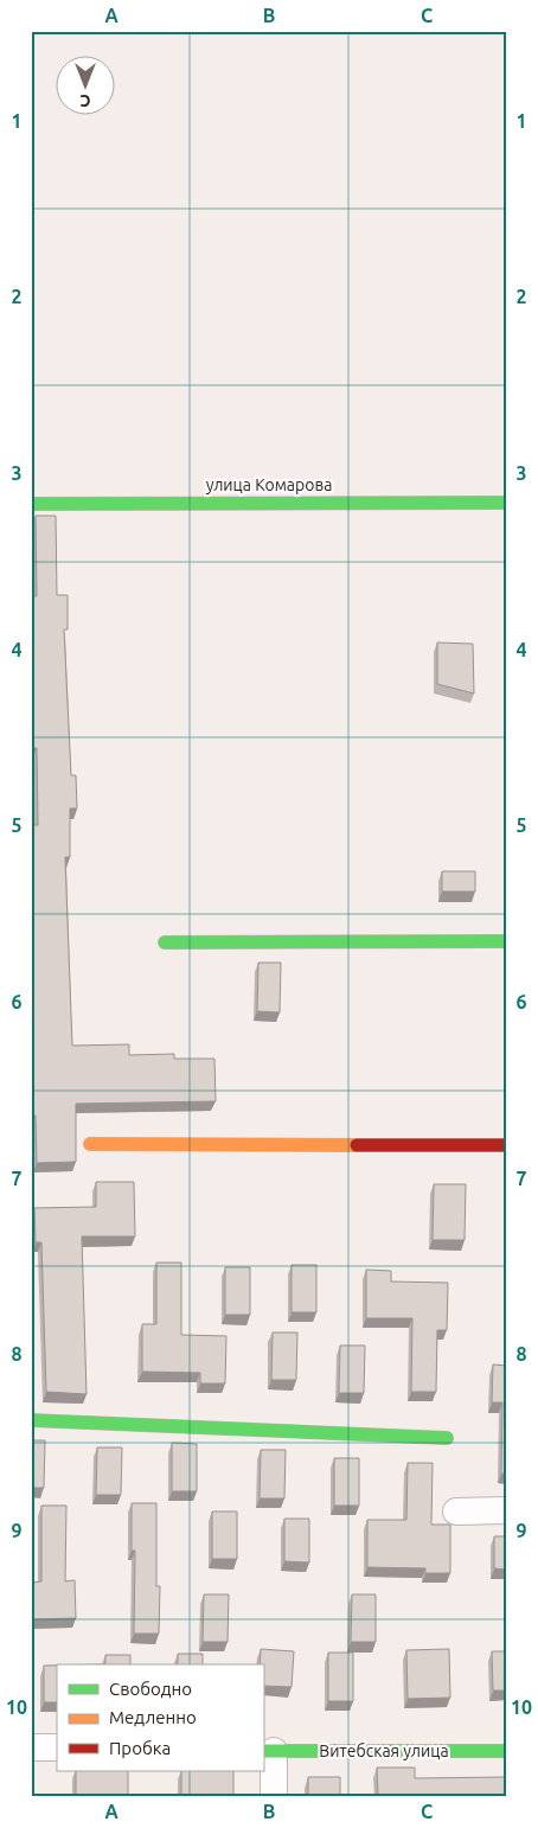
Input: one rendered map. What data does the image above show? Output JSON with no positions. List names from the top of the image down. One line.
{"streets":{"street":["улица Комарова","Витебская улица"]},"legend":["Свободно","Медленно","Пробка"],"north":"bottom","grid":{"columns":["A","B","C"],"rows":["1","2","3","4","5","6","7","8","9","10"]}}
